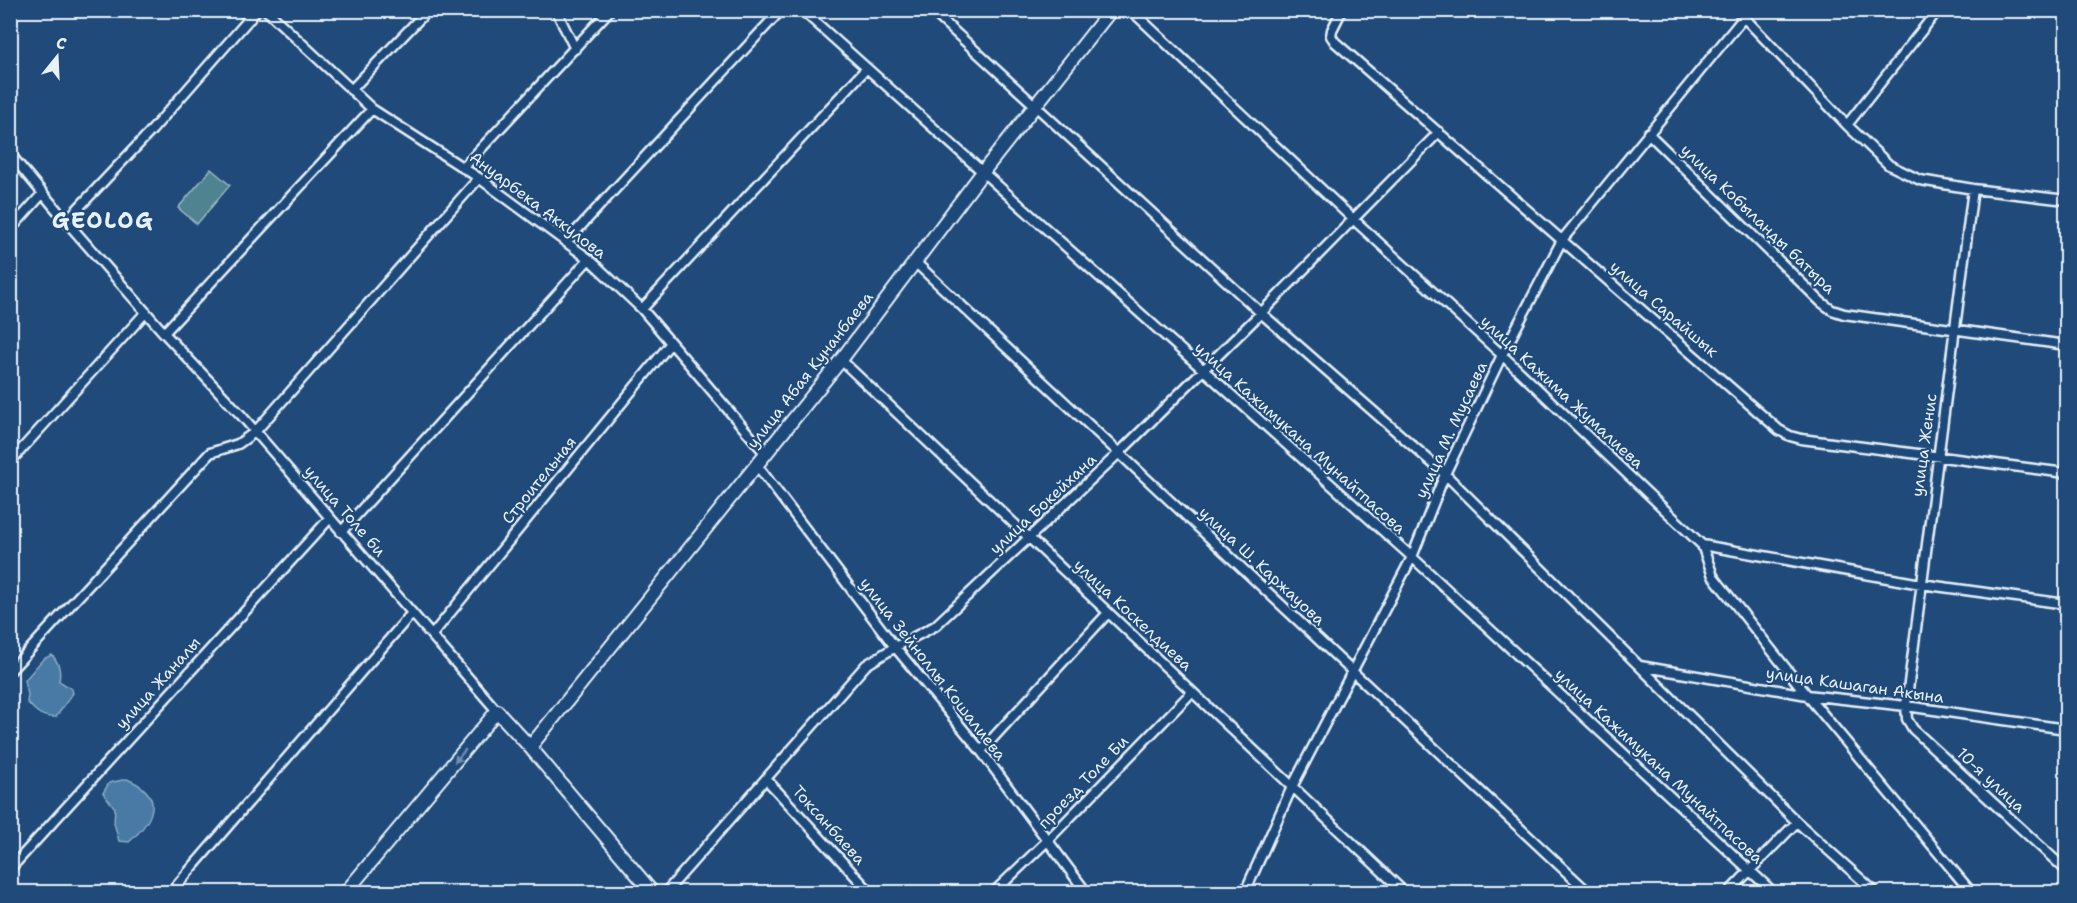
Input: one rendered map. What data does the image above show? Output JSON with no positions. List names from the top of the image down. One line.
{"streets":{"street":["Ануарбека Аккулова","улица Кобыланды батыра","улица Сарайшык","улица Абая Кунанбаева","улица Кажима Жумалиева","улица М. Мусаева","улица Кажимукана Мунайтпасова","улица Женис","Строительная","улица Бокейхана","улица Толе би","улица Ш. Каржауова","улица Коскелдиева","улица Зейноллы Кошалиева","улица Жаналы","улица Кашаган Акына","10-я улица","проезд Толе Би","Токсанбаева"]},"crossings":[["Ануарбека Аккулова","улица Абая Кунанбаева"],["Ануарбека Аккулова","Строительная"],["улица Кобыланды батыра","улица М. Мусаева"],["улица Кобыланды батыра","улица Женис"],["улица Сарайшык","улица М. Мусаева"],["улица Сарайшык","улица Женис"],["улица Сарайшык","улица Бокейхана"],["улица Абая Кунанбаева","улица Кажимукана Мунайтпасова"],["улица Абая Кунанбаева","улица Толе би"],["улица Абая Кунанбаева","улица Ш. Каржауова"],["улица Абая Кунанбаева","улица Коскелдиева"],["улица Абая Кунанбаева","улица Зейноллы Кошалиева"],["улица Кажима Жумалиева","улица М. Мусаева"],["улица Кажима Жумалиева","улица Бокейхана"],["улица М. Мусаева","улица Кажимукана Мунайтпасова"],["улица М. Мусаева","улица Ш. Каржауова"],["улица М. Мусаева","улица Коскелдиева"],["улица Кажимукана Мунайтпасова","улица Бокейхана"],["улица Женис","улица Кашаган Акына"],["улица Женис","10-я улица"],["Строительная","улица Толе би"],["улица Бокейхана","улица Ш. Каржауова"],["улица Бокейхана","улица Коскелдиева"],["улица Бокейхана","улица Зейноллы Кошалиева"],["улица Бокейхана","Токсанбаева"],["улица Толе би","улица Жаналы"],["улица Коскелдиева","проезд Толе Би"],["улица Зейноллы Кошалиева","проезд Толе Би"],["улица Кашаган Акына","10-я улица"]],"districts":["GEOLOG"],"north":"top"}
